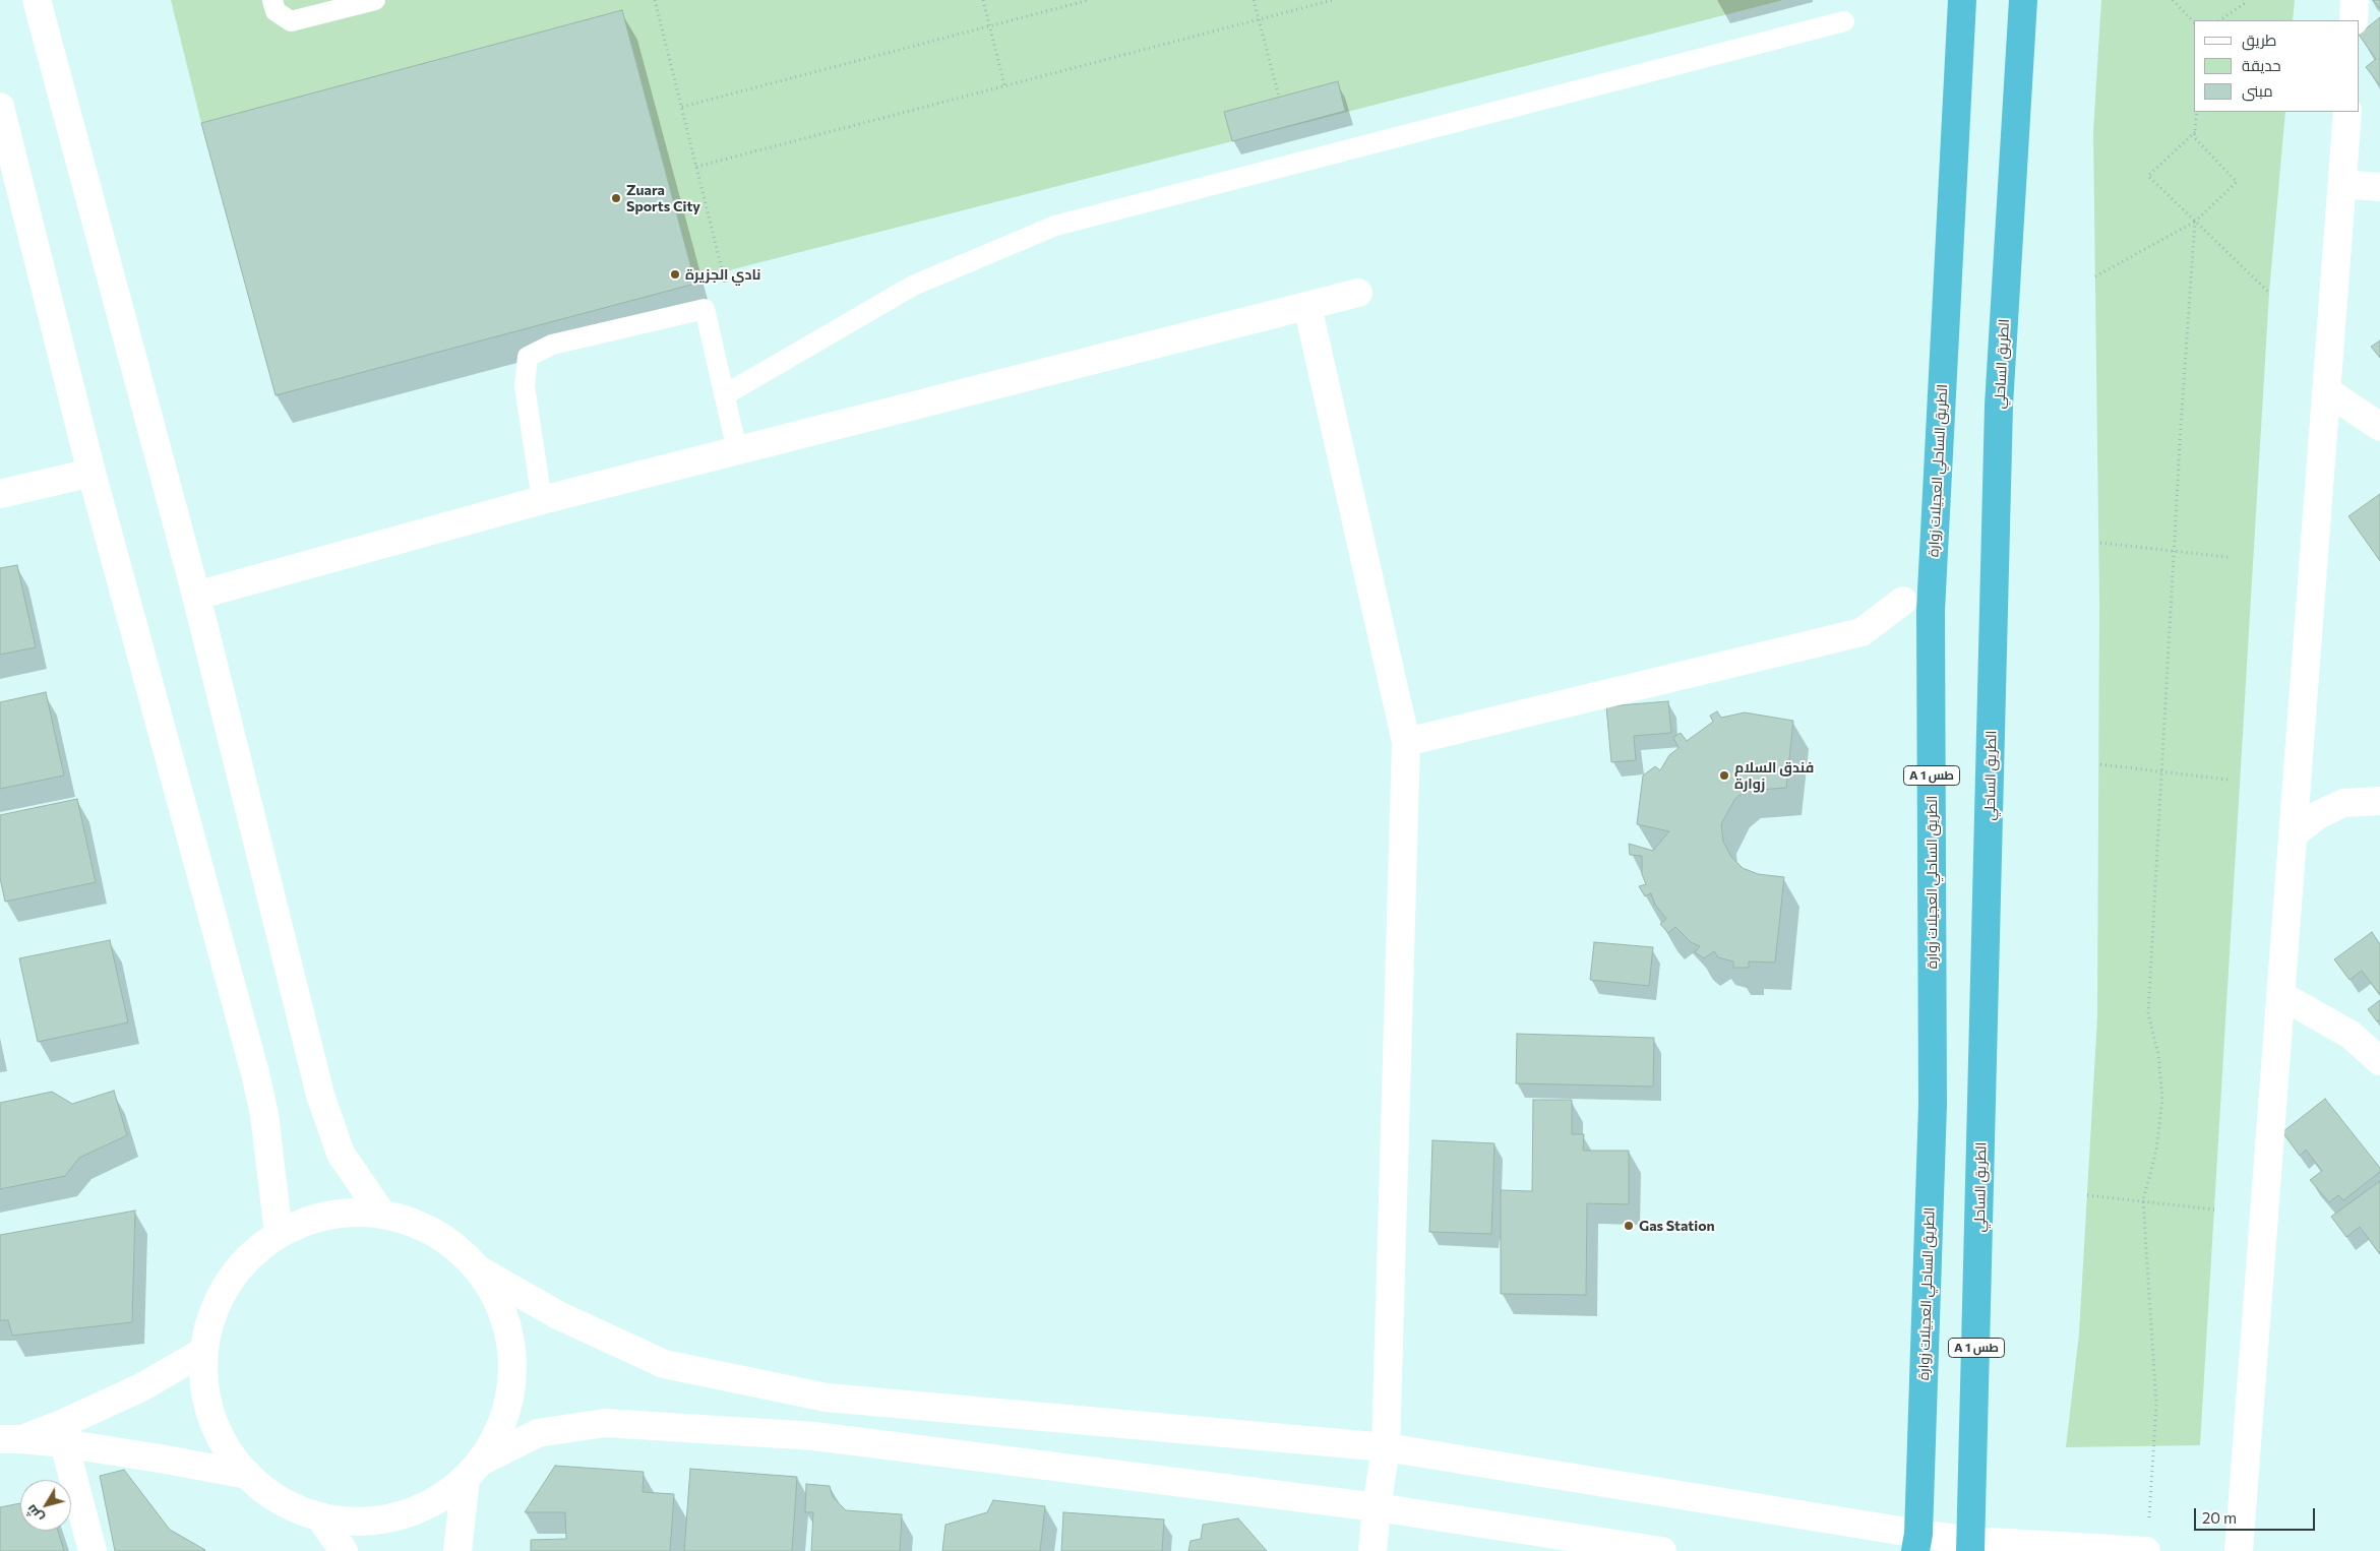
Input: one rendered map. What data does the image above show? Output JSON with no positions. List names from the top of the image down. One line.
{"streets":{"highway":["الطريق الساحلي","الطريق الساحلي العجيلات زوارة","A 1 طس"]},"places":["Zuara Sports City","نادي الجزيرة","فندق السلام زوارة","Gas Station"],"legend":["طريق","حديقة","مبنى"],"scale_bar":"20 m","north":"bottom left"}
